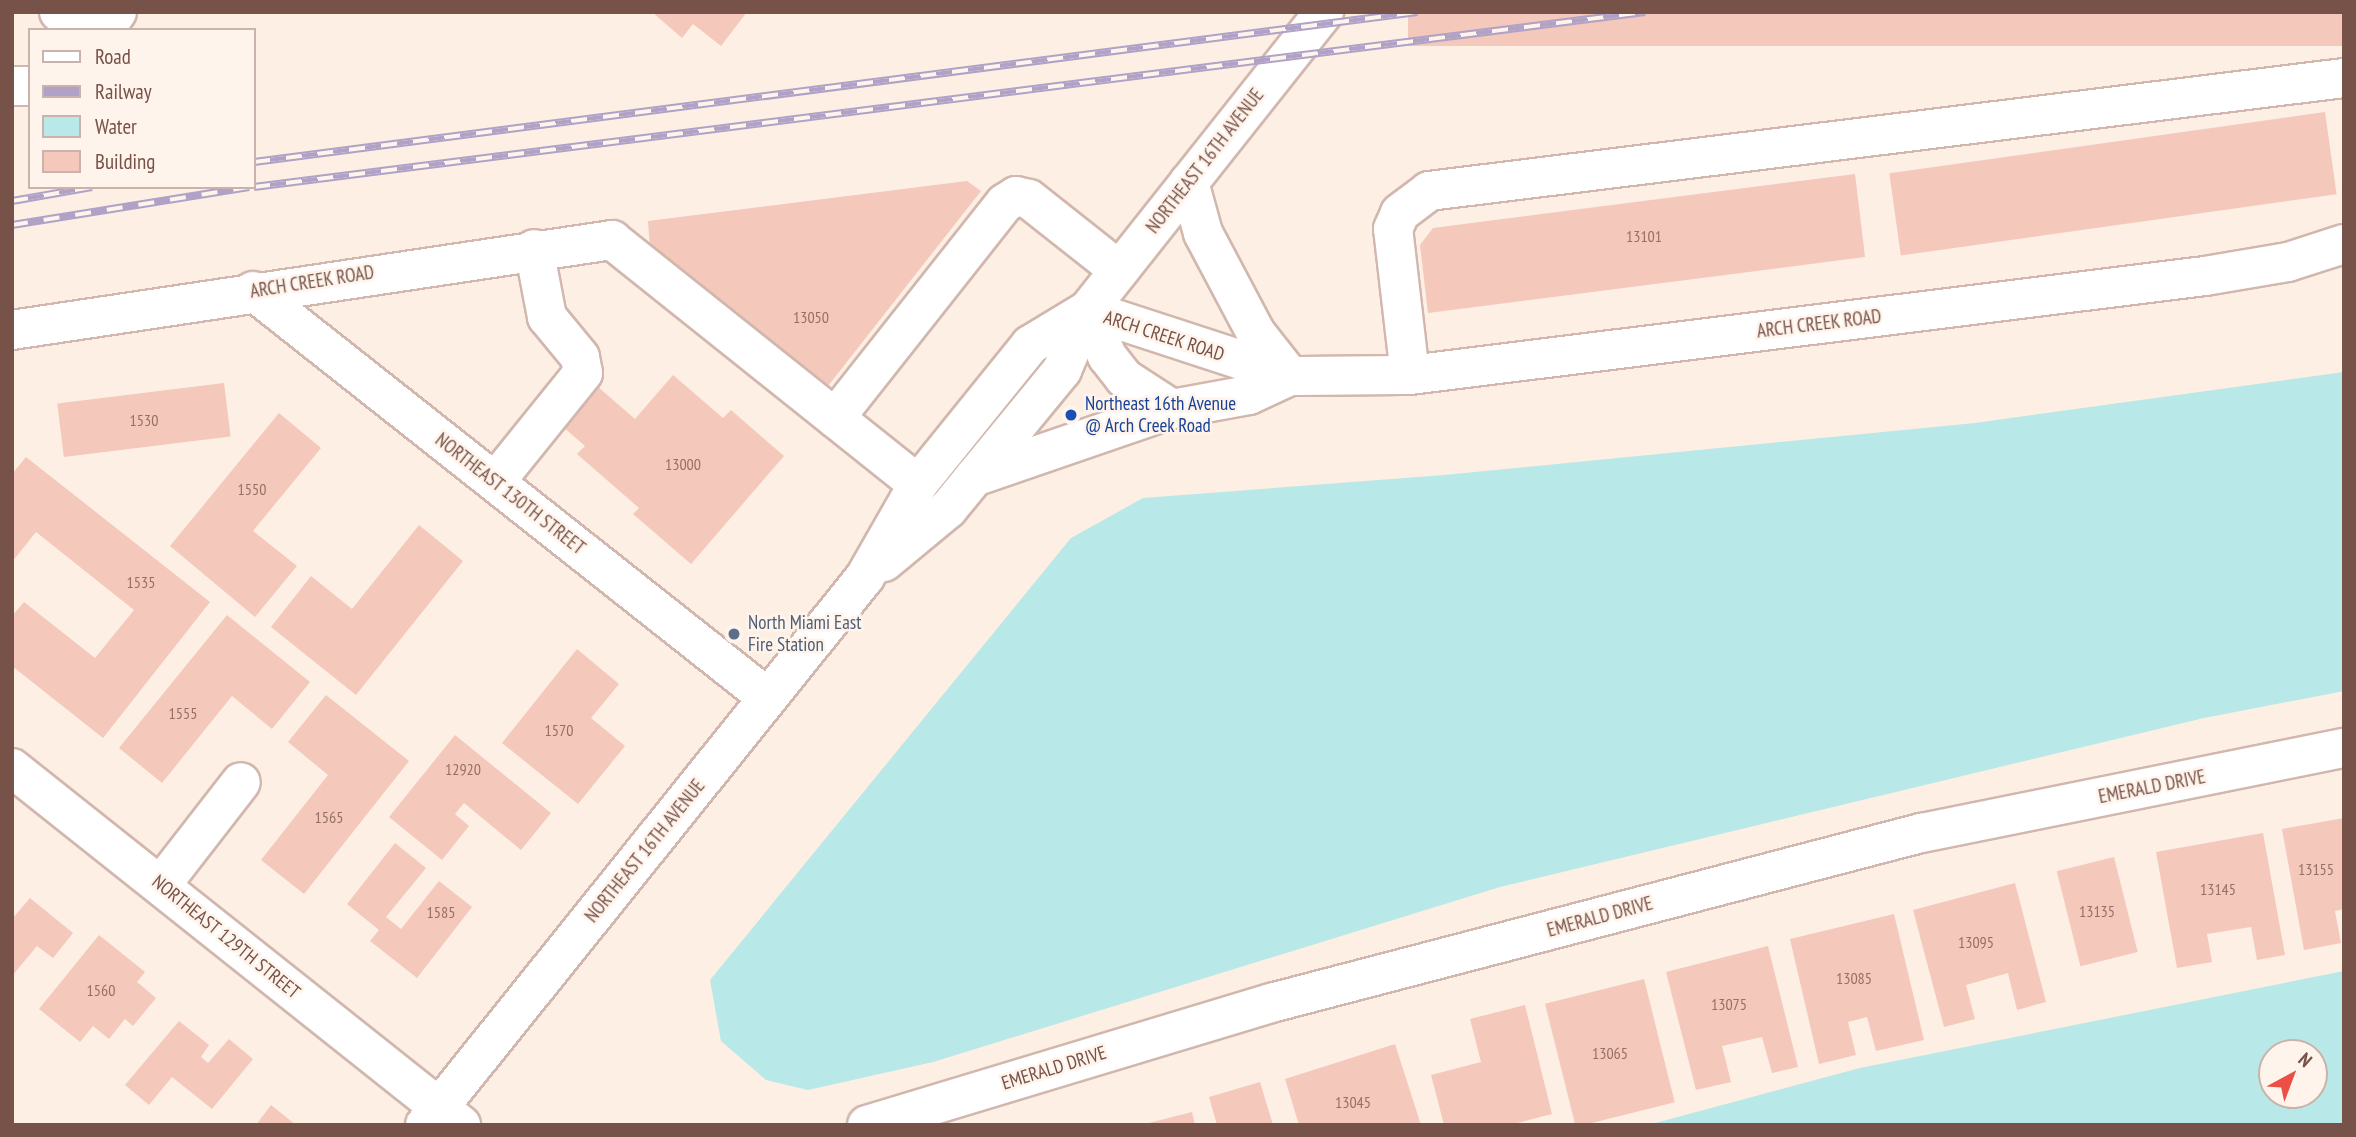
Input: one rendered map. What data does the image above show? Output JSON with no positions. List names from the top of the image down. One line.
{"streets":{"street":["NORTHEAST 16TH AVENUE","ARCH CREEK ROAD","NORTHEAST 130TH STREET","EMERALD DRIVE","NORTHEAST 129TH STREET"]},"crossings":[["NORTHEAST 16TH AVENUE","ARCH CREEK ROAD"],["NORTHEAST 16TH AVENUE","NORTHEAST 130TH STREET"],["NORTHEAST 16TH AVENUE","NORTHEAST 129TH STREET"],["ARCH CREEK ROAD","NORTHEAST 130TH STREET"]],"places":["Northeast 16th Avenue @ Arch Creek Road","North Miami East Fire Station"],"house_numbers":["13101","13050","1530","13000","1550","1535","1555","1570","12920","1565","13155","13145","13135","1585","13095","13085","1560","13075","13065","13045"],"legend":["Road","Railway","Water","Building"],"north":"top right"}
